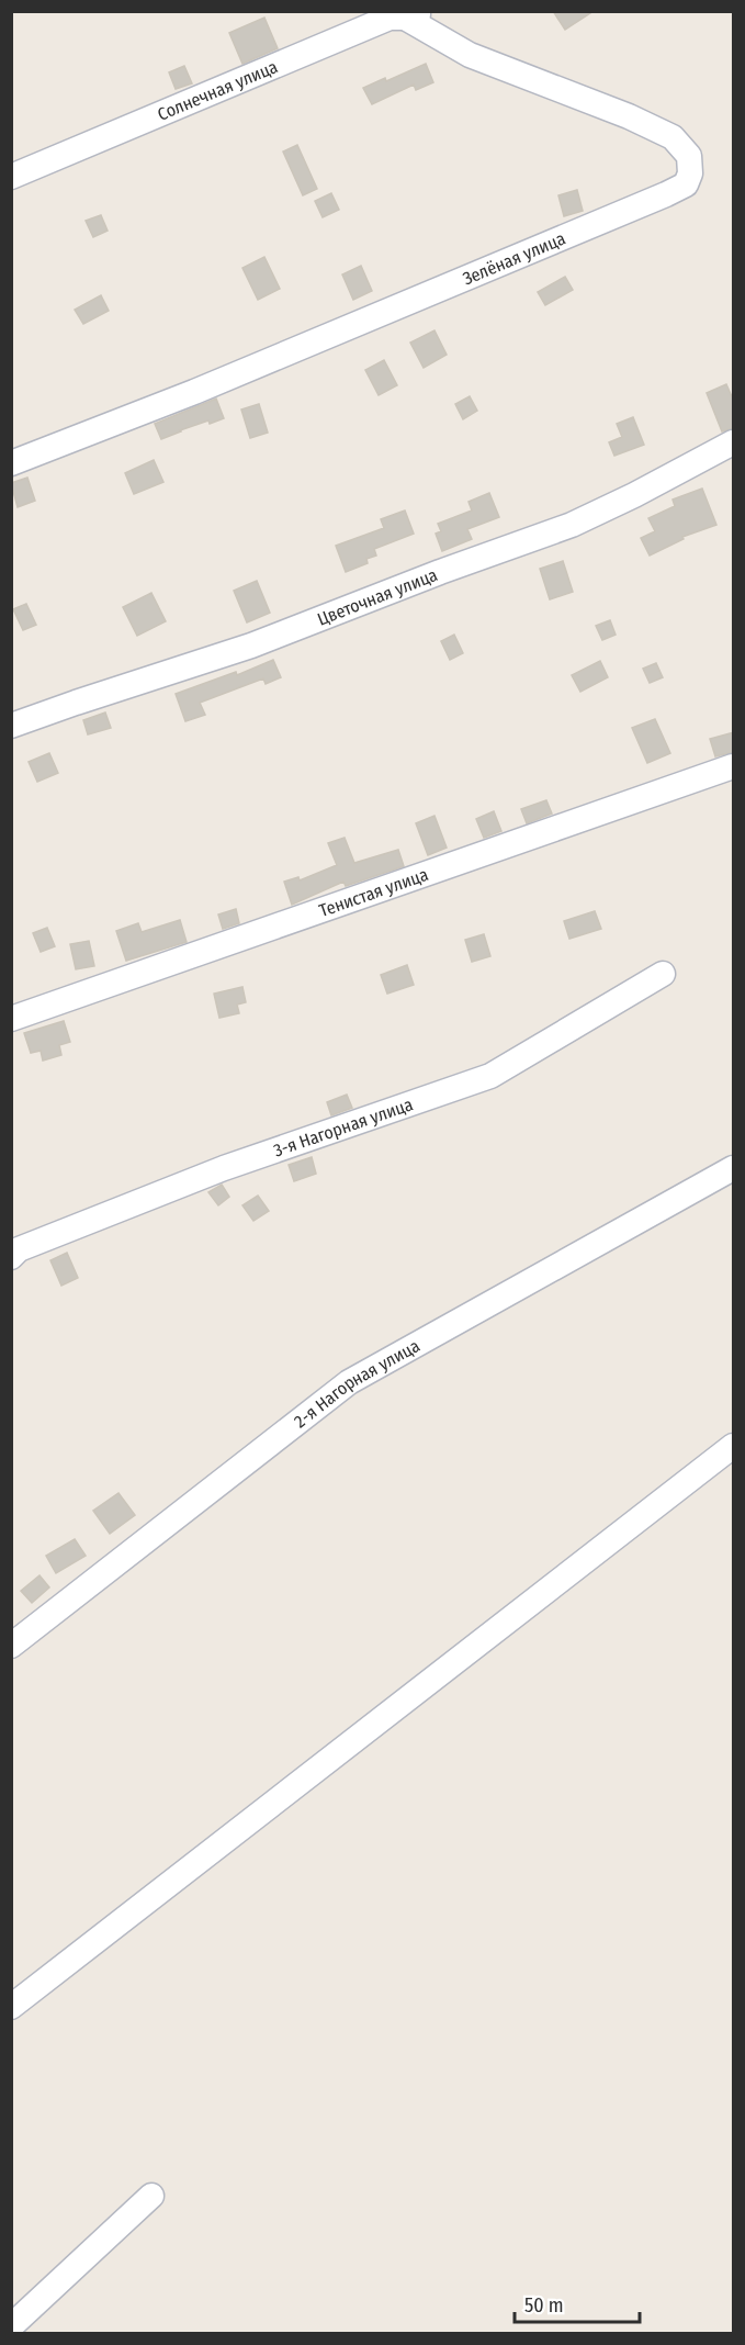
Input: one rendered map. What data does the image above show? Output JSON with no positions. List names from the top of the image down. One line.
{"streets":{"street":["Солнечная улица","Зелёная улица","Цветочная улица","Тенистая улица","3-я Нагорная улица","2-я Нагорная улица"]},"crossings":[["Солнечная улица","Зелёная улица"]],"scale_bar":"50 m"}
